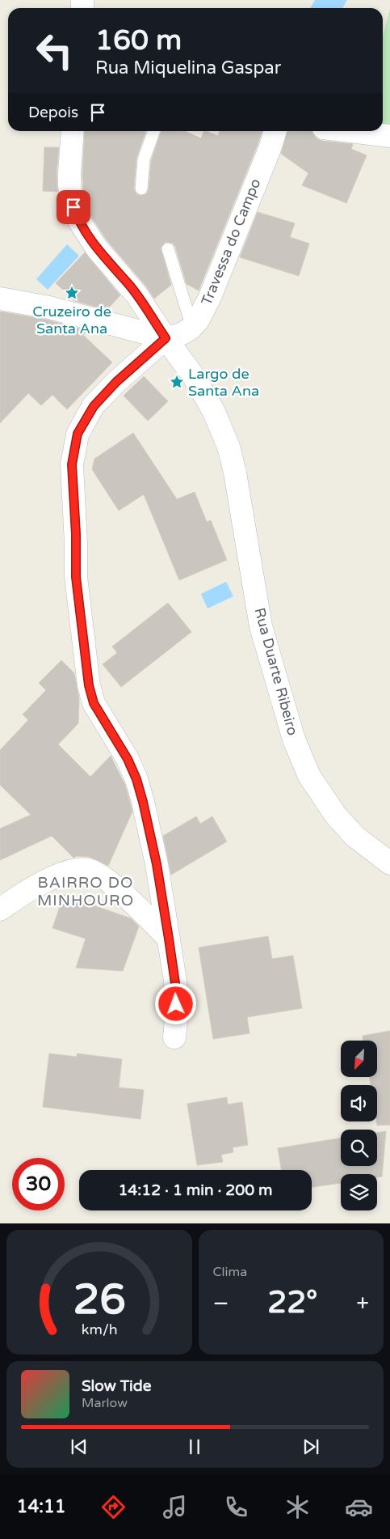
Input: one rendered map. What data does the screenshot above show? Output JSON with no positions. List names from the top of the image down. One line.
{"streets":{"street":["Travessa do Campo","Rua Duarte Ribeiro"]},"districts":["BAIRRO DO MINHOURO"],"places":{"place":["Cruzeiro de Santa Ana","Largo de Santa Ana"]},"north":"bottom left","page":{"turn":["160 m","Rua Miquelina Gaspar"],"then":"Depois","limit":"30","trip":"14:12 · 1 min · 200 m","tile":"Clima","heat":["−","22°","+"],"song":["Slow Tide","Marlow"],"tabs":"14:11","gauge":["26","km/h"]}}
